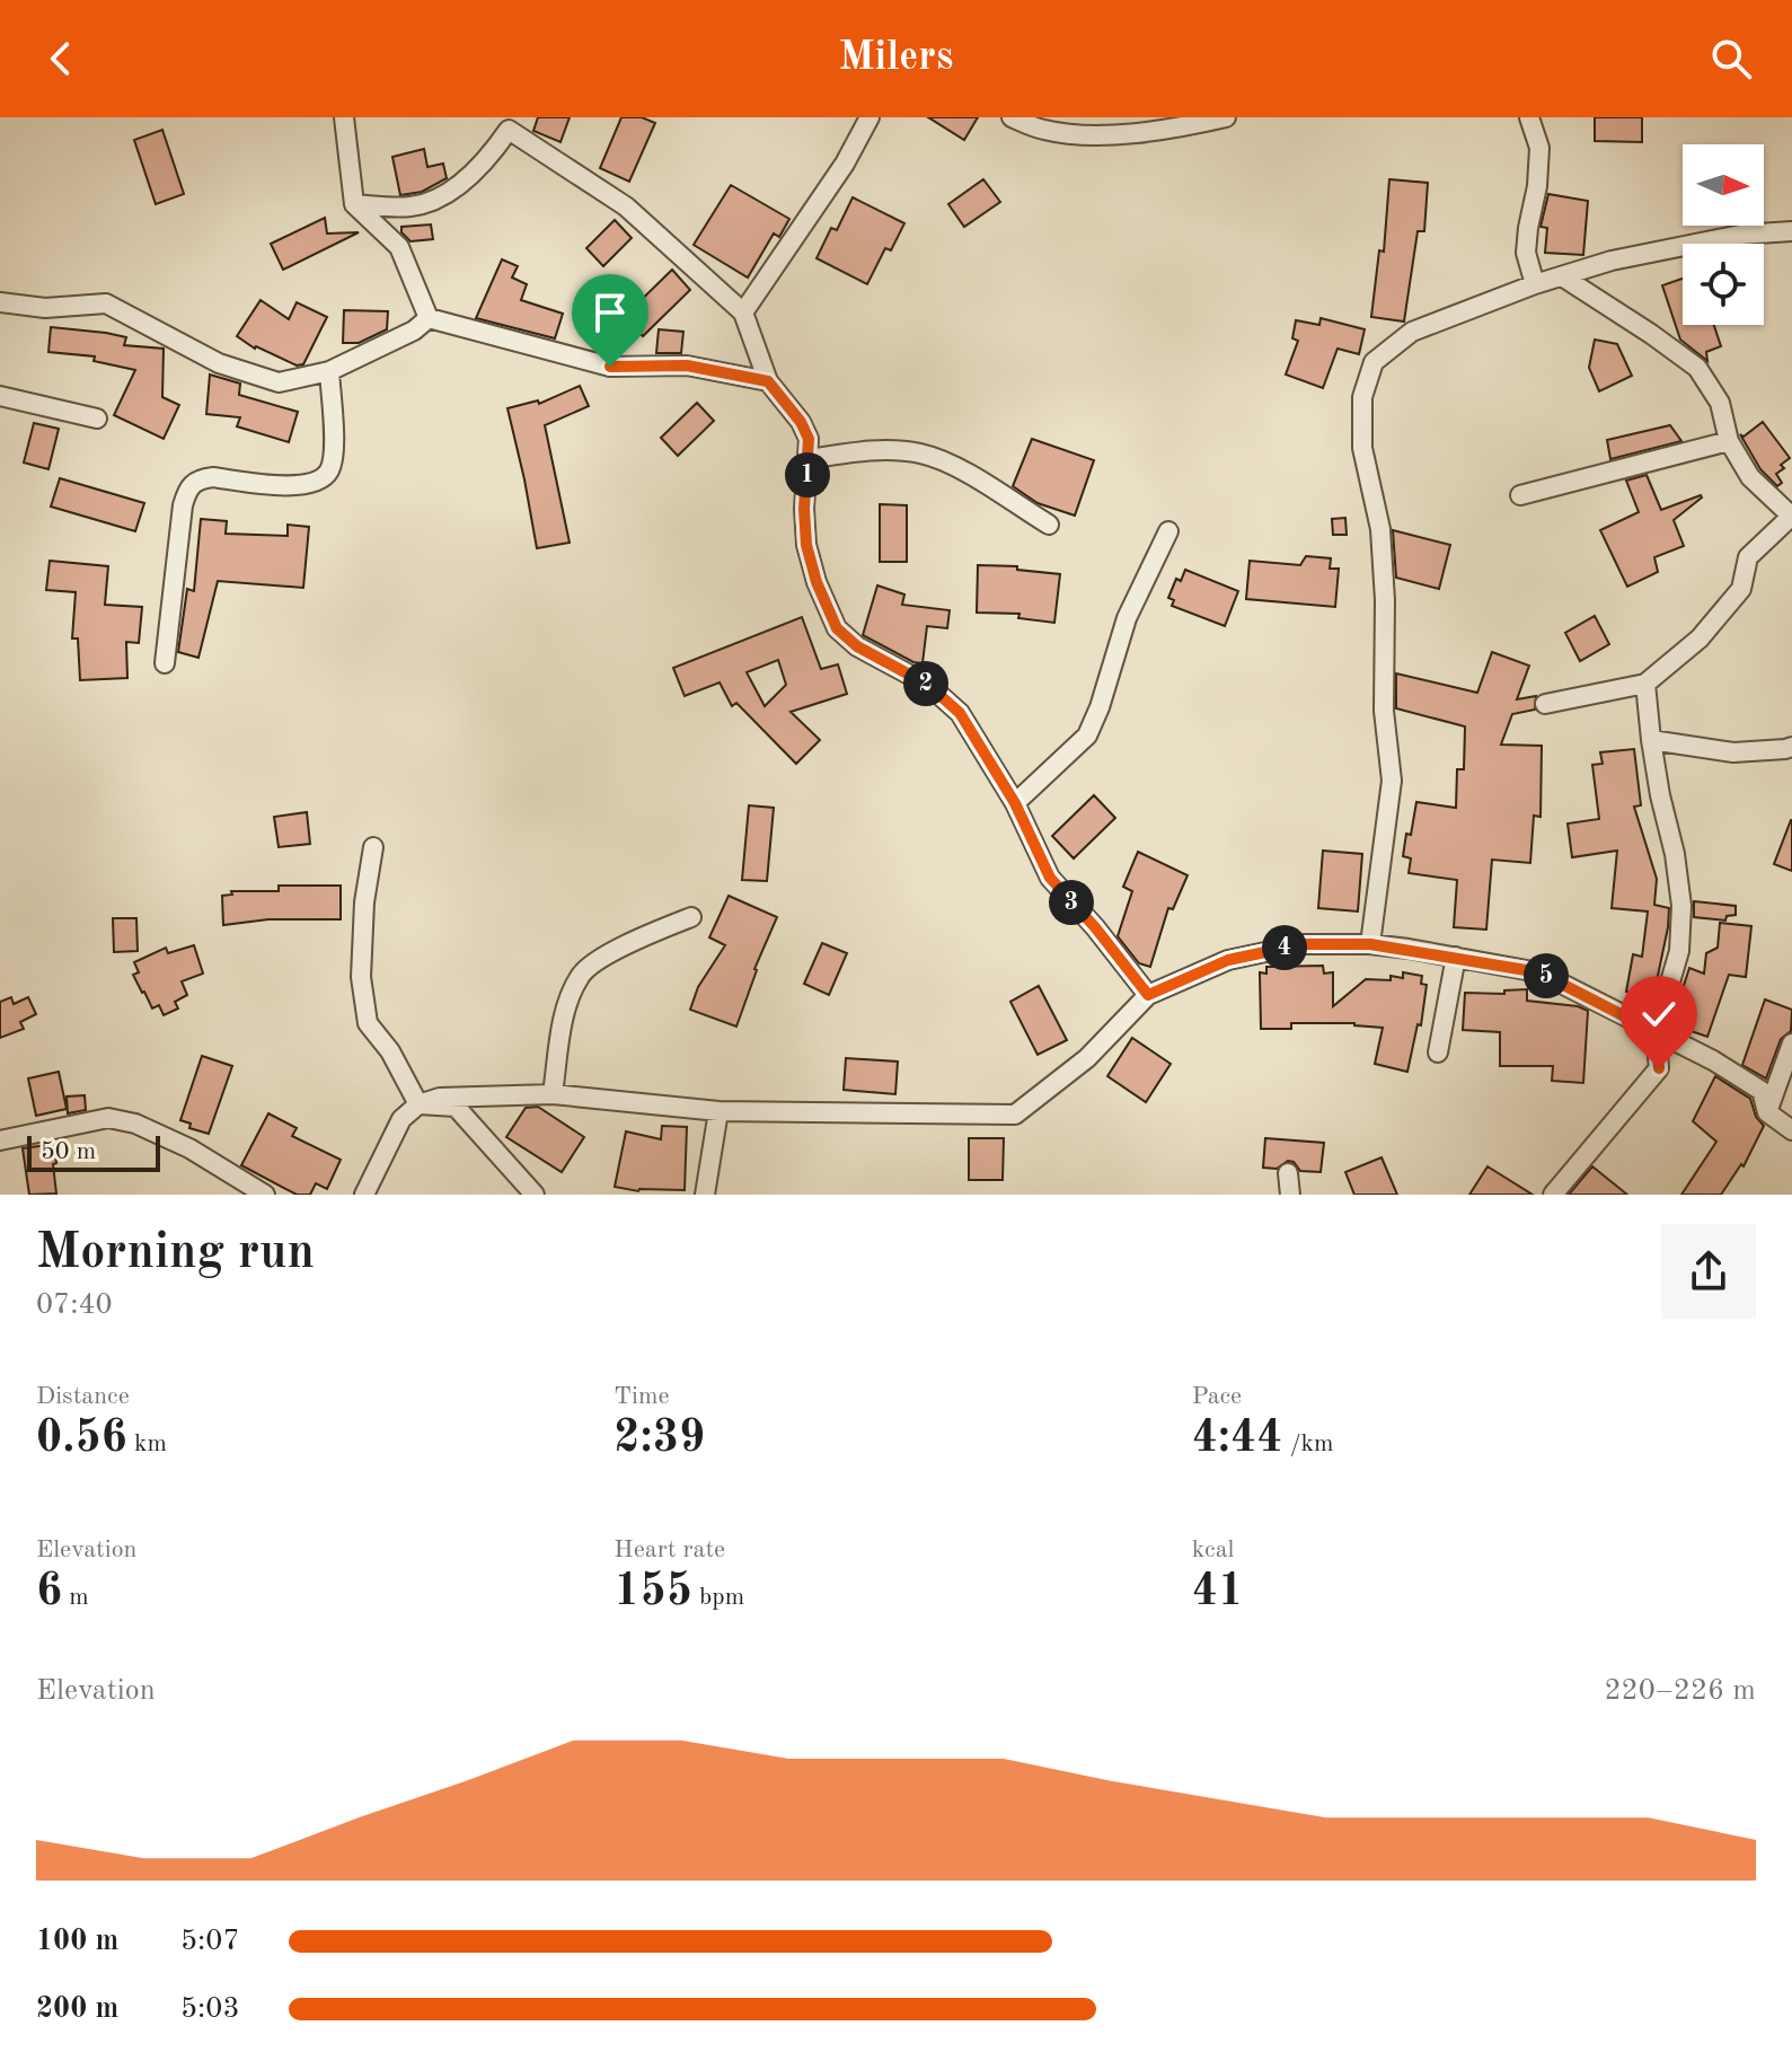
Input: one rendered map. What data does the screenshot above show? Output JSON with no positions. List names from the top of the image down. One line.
{"scale_bar":"50 m","north":"right","page":{"header":"Milers","pins":["1","2","3","4","5"],"scale":"50 m","heading":["Morning run","07:40"],"stats":[["Distance","0.56 km"],["Time","2:39"],["Pace","4:44 /km"],["Elevation","6 m"],["Heart rate","155 bpm"],["kcal","41"]],"chart":["Elevation","220–226 m"],"list":[{"name":"100 m","note":"5:07"},{"name":"200 m","note":"5:03"}]}}
